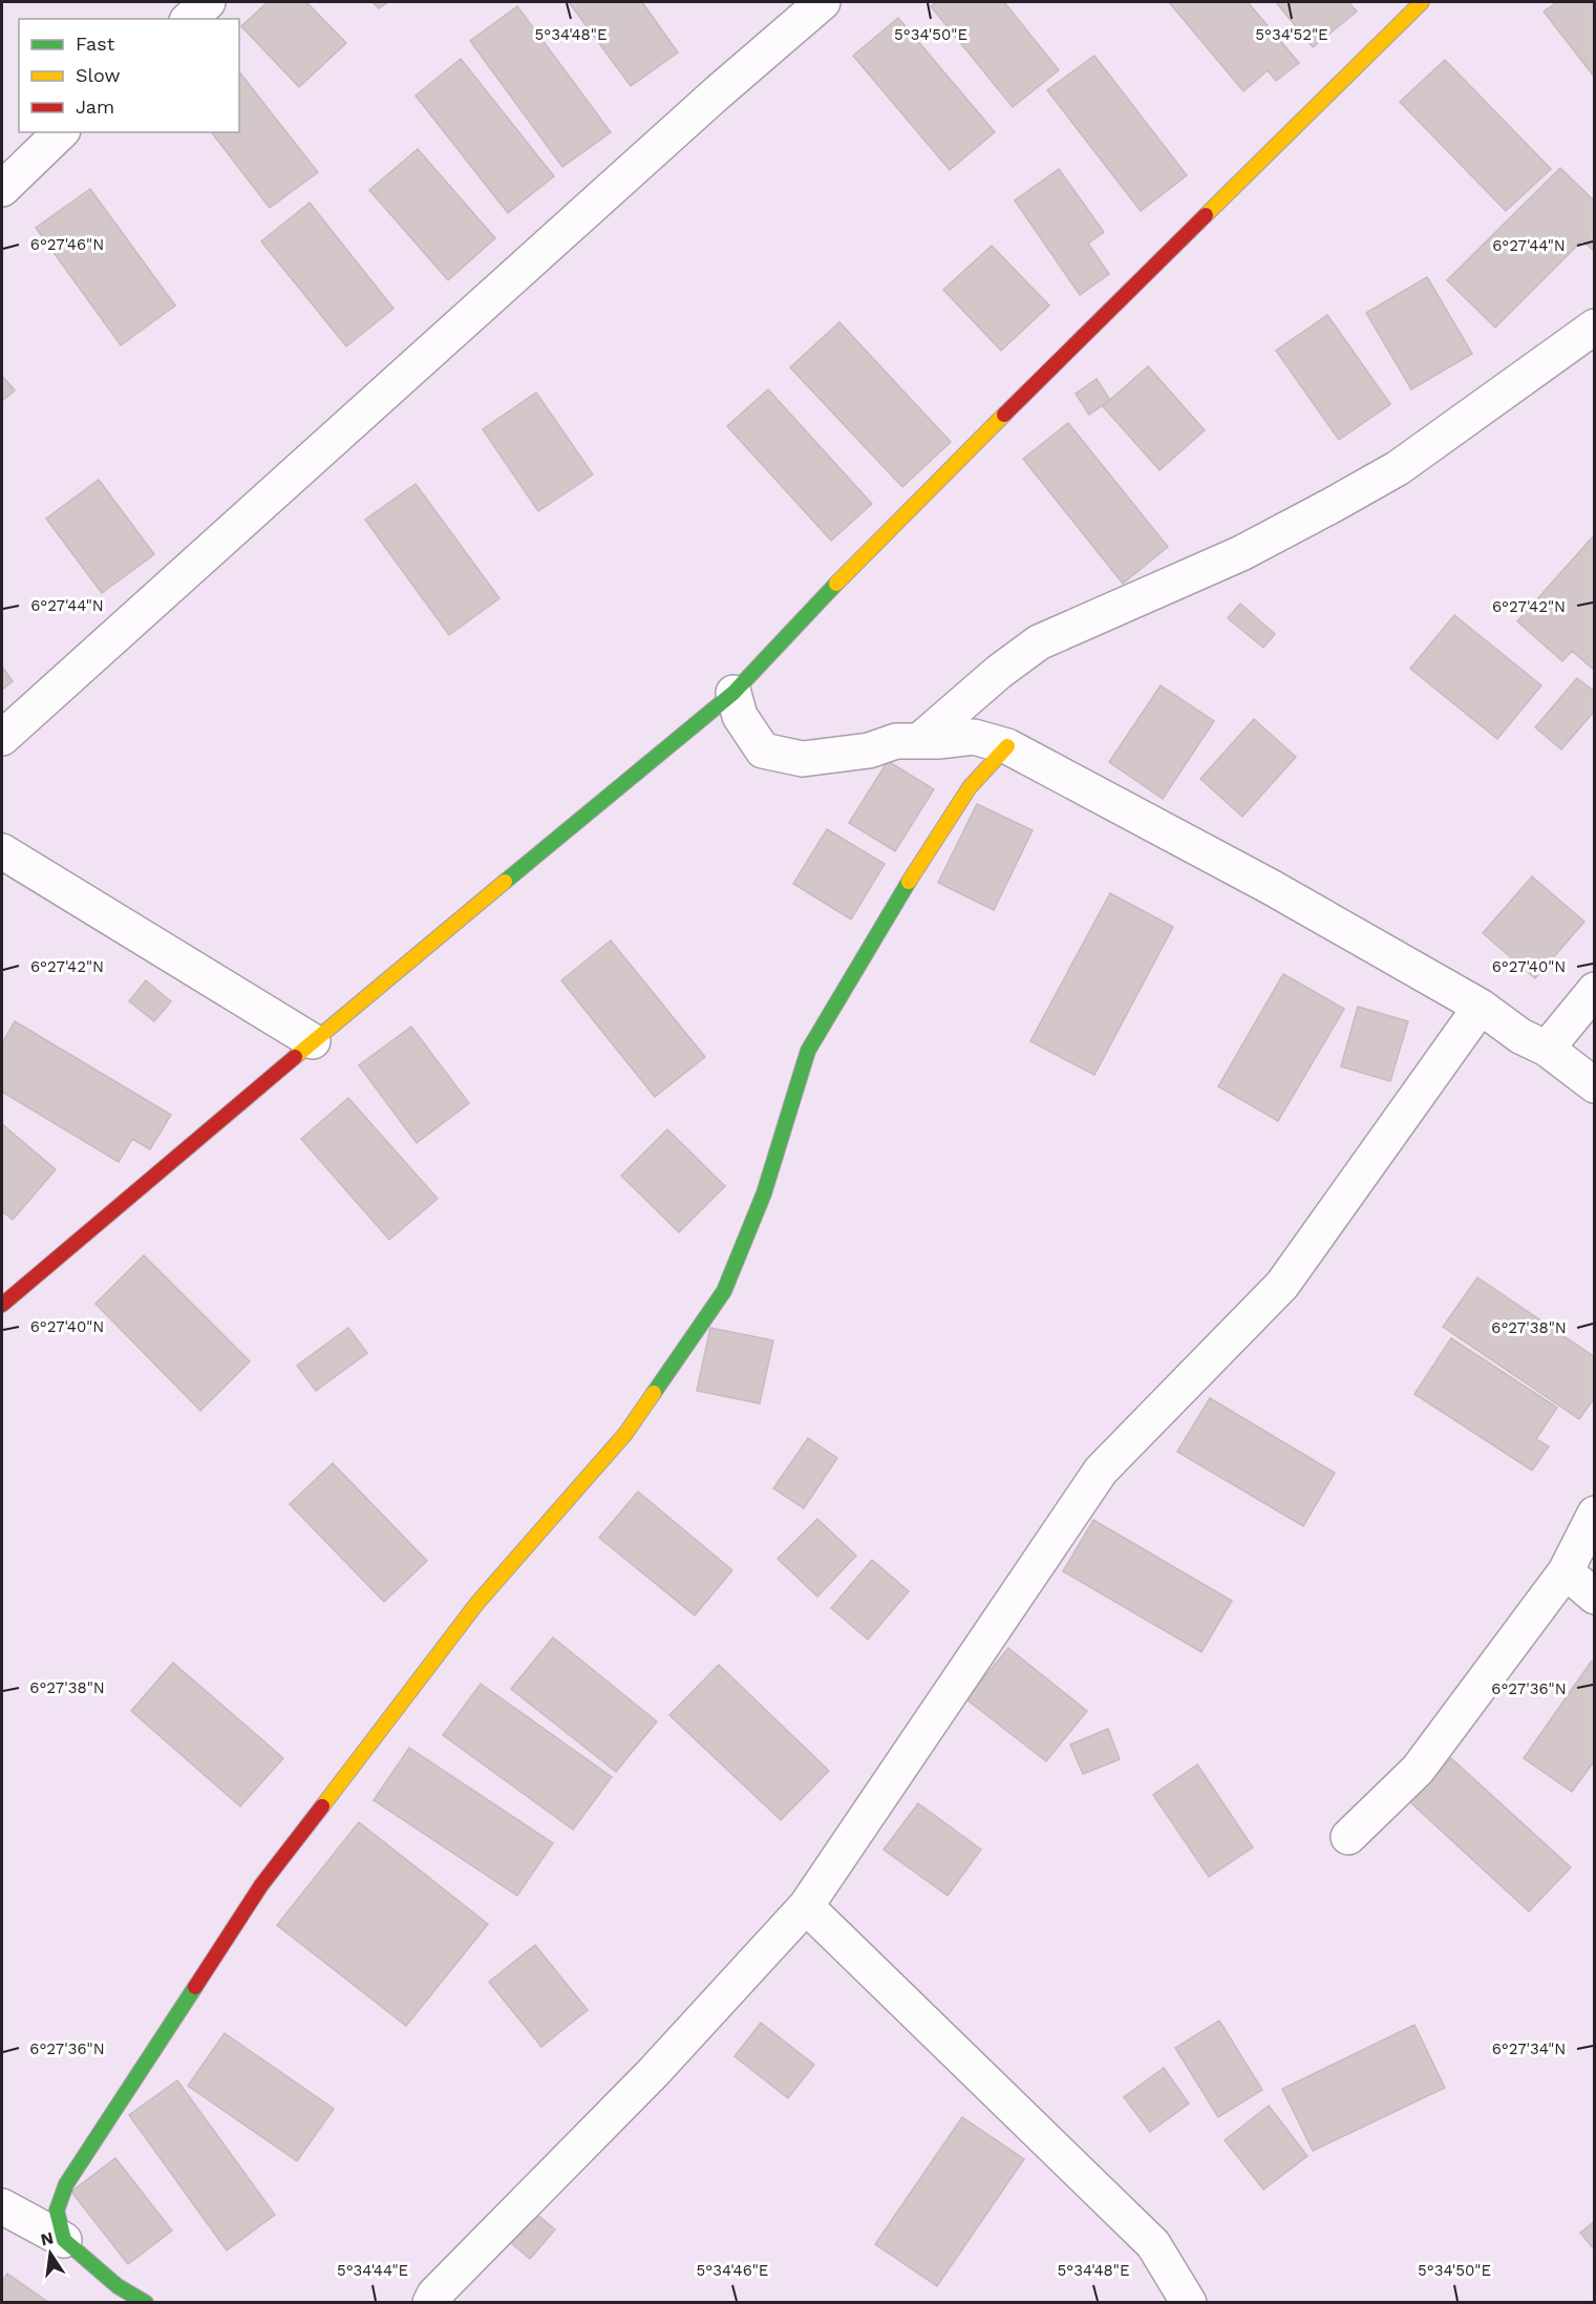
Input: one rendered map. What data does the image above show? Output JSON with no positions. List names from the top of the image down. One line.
{"legend":["Fast","Slow","Jam"],"north":"top","coordinates":["5°34'48\"E","5°34'50\"E","5°34'52\"E","6°27'46\"N","6°27'44\"N","6°27'42\"N","6°27'40\"N","6°27'38\"N","6°27'36\"N","6°27'34\"N","5°34'44\"E","5°34'46\"E"]}
